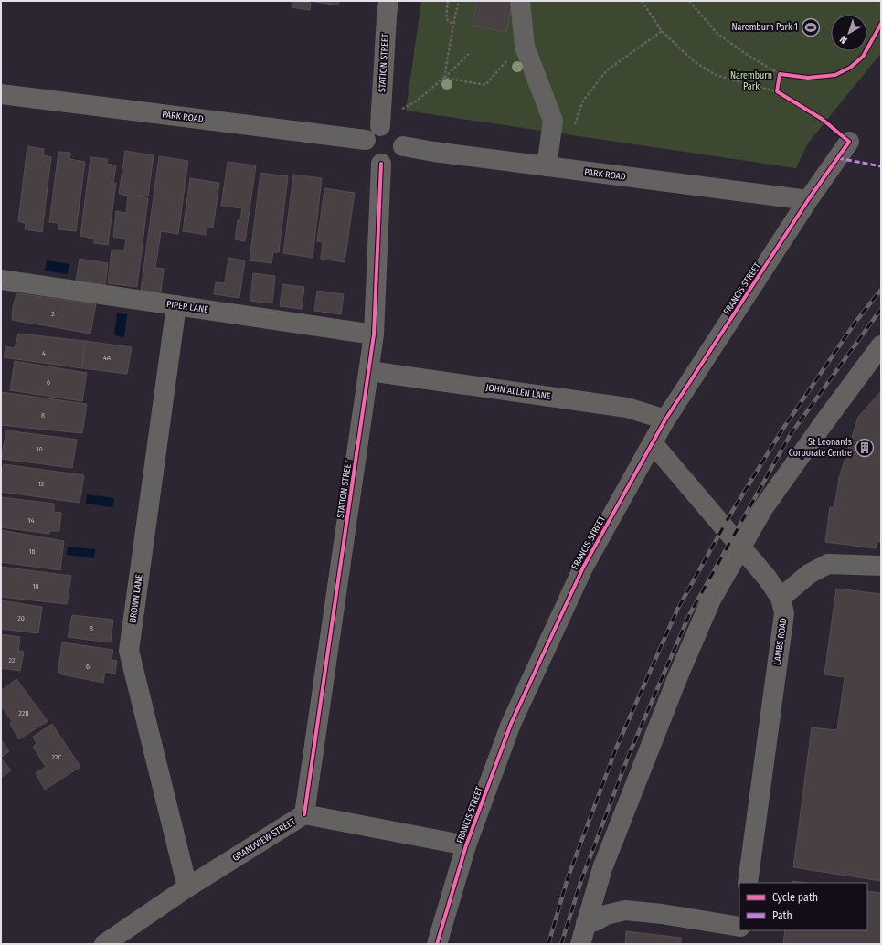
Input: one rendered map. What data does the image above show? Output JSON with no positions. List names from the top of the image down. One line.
{"streets":{"street":["STATION STREET","PARK ROAD","FRANCIS STREET","PIPER LANE","JOHN ALLEN LANE","BROWN LANE","LAMBS ROAD","GRANDVIEW STREET"]},"crossings":[["STATION STREET","PARK ROAD"],["STATION STREET","PIPER LANE"],["STATION STREET","JOHN ALLEN LANE"],["STATION STREET","GRANDVIEW STREET"],["PARK ROAD","FRANCIS STREET"],["FRANCIS STREET","JOHN ALLEN LANE"],["FRANCIS STREET","LAMBS ROAD"],["FRANCIS STREET","GRANDVIEW STREET"],["PIPER LANE","BROWN LANE"],["BROWN LANE","GRANDVIEW STREET"]],"parks":["Naremburn Park"],"places":{"sports":["Naremburn Park 1"],"building":["St Leonards Corporate Centre"]},"house_numbers":["2","4","4A","6","8","10","12","14","16","18","20","8","22","6","22B","22C"],"legend":["Cycle path","Path"],"north":"bottom left"}
